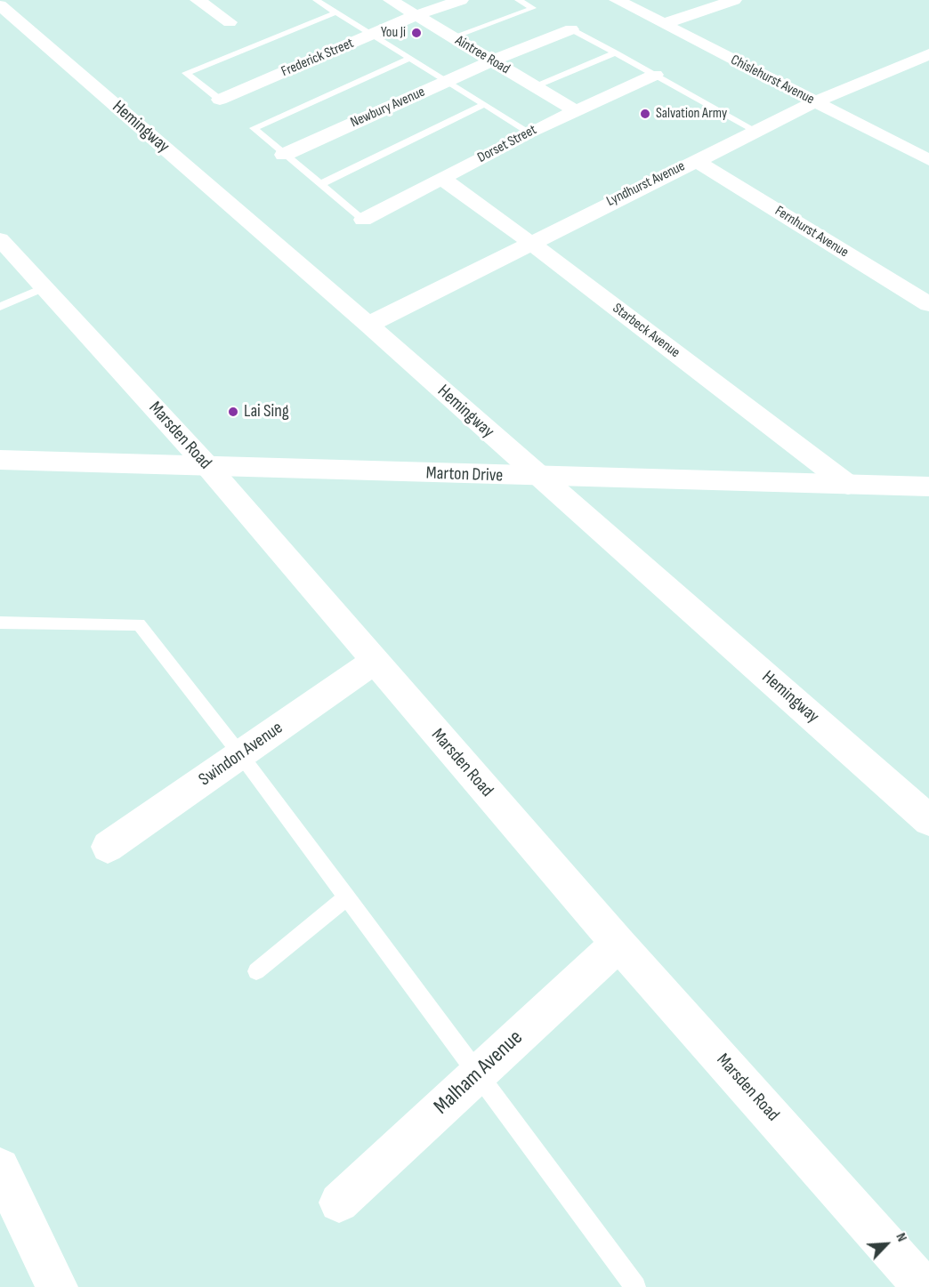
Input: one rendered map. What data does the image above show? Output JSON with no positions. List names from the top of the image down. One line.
{"streets":{"street":["Aintree Road","Frederick Street","Chislehurst Avenue","Newbury Avenue","Hemingway","Dorset Street","Lyndhurst Avenue","Fernhurst Avenue","Starbeck Avenue","Marsden Road","Marton Drive","Swindon Avenue","Malham Avenue"]},"crossings":[["Aintree Road","Frederick Street"],["Aintree Road","Newbury Avenue"],["Aintree Road","Dorset Street"],["Chislehurst Avenue","Lyndhurst Avenue"],["Hemingway","Lyndhurst Avenue"],["Hemingway","Marton Drive"],["Dorset Street","Starbeck Avenue"],["Lyndhurst Avenue","Fernhurst Avenue"],["Lyndhurst Avenue","Starbeck Avenue"],["Starbeck Avenue","Marton Drive"],["Marsden Road","Marton Drive"],["Marsden Road","Swindon Avenue"],["Marsden Road","Malham Avenue"]],"places":["You Ji","Salvation Army","Lai Sing"],"north":"top right"}
